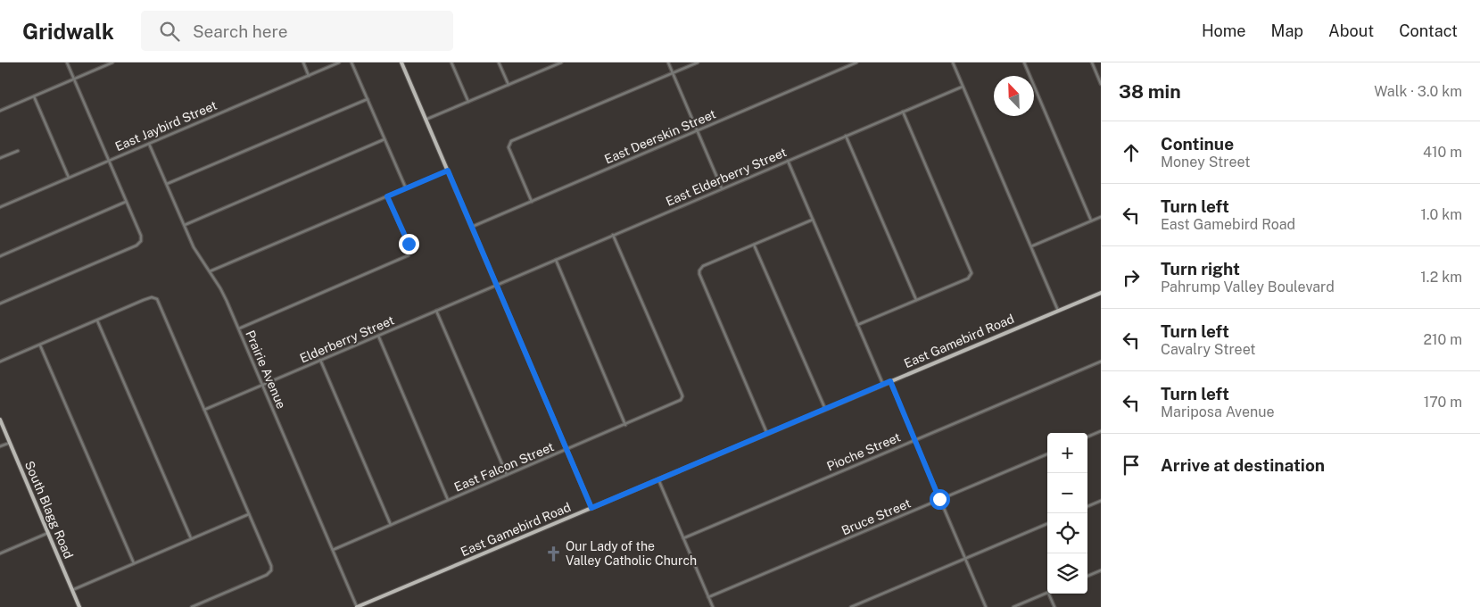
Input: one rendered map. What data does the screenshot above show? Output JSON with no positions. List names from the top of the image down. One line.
{"streets":{"main road":["East Gamebird Road","South Blagg Road"],"street":["East Jaybird Street","East Deerskin Street","East Elderberry Street","Elderberry Street","Prairie Avenue","Pioche Street","East Falcon Street","Bruce Street"]},"crossings":[["East Jaybird Street","Prairie Avenue"],["East Elderberry Street","Elderberry Street"],["East Elderberry Street","East Falcon Street"],["Elderberry Street","Prairie Avenue"],["East Gamebird Road","Prairie Avenue"],["Prairie Avenue","East Falcon Street"]],"places":{"church":["Our Lady of the Valley Catholic Church"]},"north":"top left","page":{"header":"Gridwalk","search":"Search here","nav":["Home","Map","About","Contact"],"heading":["38 min","Walk · 3.0 km"],"list":[["Continue","Money Street","410 m"],["Turn left","East Gamebird Road","1.0 km"],["Turn right","Pahrump Valley Boulevard","1.2 km"],["Turn left","Cavalry Street","210 m"],["Turn left","Mariposa Avenue","170 m"],"Arrive at destination"],"map_buttons":["+","−"]}}
